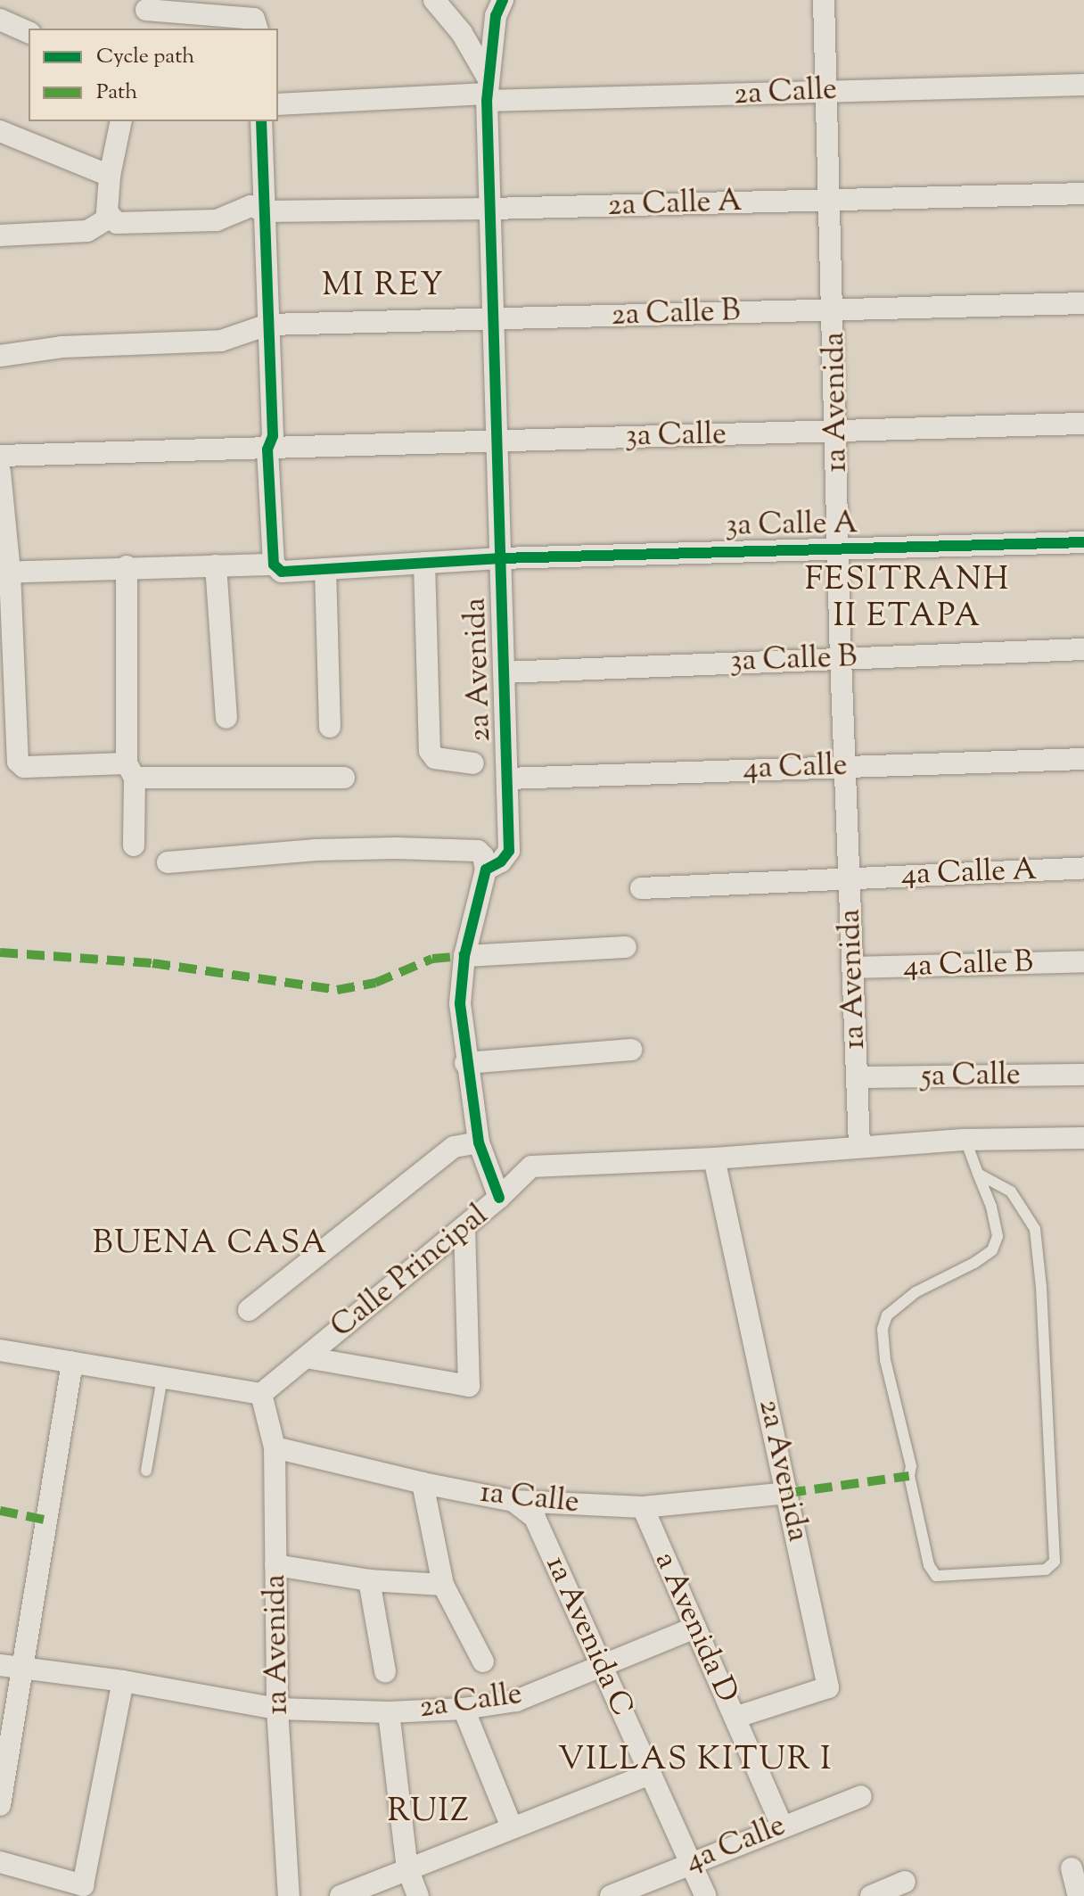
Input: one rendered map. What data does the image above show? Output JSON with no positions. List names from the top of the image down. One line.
{"streets":{"street":["2a Calle","2a Calle A","2a Calle B","1a Avenida","3a Calle","3a Calle A","3a Calle B","2a Avenida","4a Calle","4a Calle A","4a Calle B","5a Calle","Calle Principal","1a Calle","a Avenida D","1a Avenida C"]},"crossings":[["2a Calle","1a Avenida"],["2a Calle","2a Avenida"],["2a Calle","a Avenida D"],["2a Calle","1a Avenida C"],["2a Calle A","1a Avenida"],["2a Calle A","2a Avenida"],["2a Calle B","1a Avenida"],["2a Calle B","2a Avenida"],["1a Avenida","3a Calle"],["1a Avenida","3a Calle A"],["1a Avenida","3a Calle B"],["1a Avenida","4a Calle"],["1a Avenida","4a Calle A"],["1a Avenida","4a Calle B"],["1a Avenida","5a Calle"],["1a Avenida","Calle Principal"],["1a Avenida","1a Calle"],["3a Calle","2a Avenida"],["3a Calle A","2a Avenida"],["3a Calle B","2a Avenida"],["2a Avenida","4a Calle"],["2a Avenida","Calle Principal"],["2a Avenida","1a Calle"],["2a Avenida","a Avenida D"],["4a Calle","a Avenida D"],["4a Calle","1a Avenida C"],["1a Calle","a Avenida D"],["1a Calle","1a Avenida C"]],"districts":["MI REY","FESITRANH II ETAPA","BUENA CASA","VILLAS KITUR I","RUIZ"],"legend":["Cycle path","Path"]}
